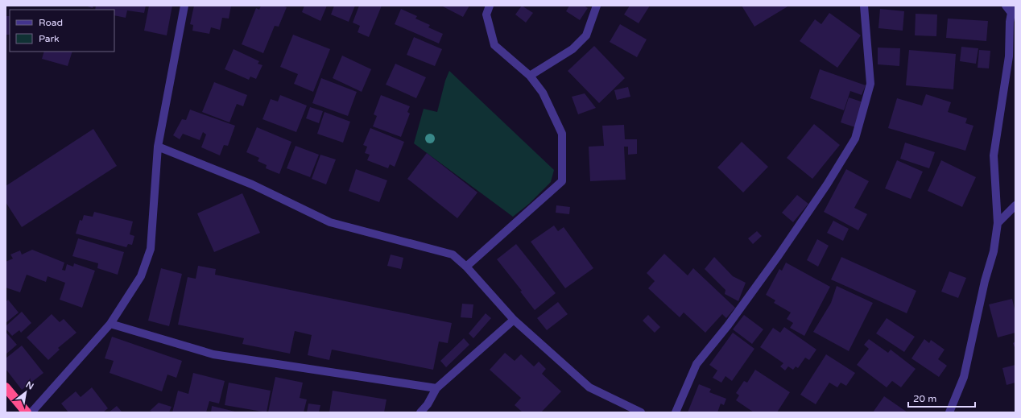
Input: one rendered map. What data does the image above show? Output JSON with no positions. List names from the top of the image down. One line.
{"legend":["Road","Park"],"scale_bar":"20 m","north":"top right"}
